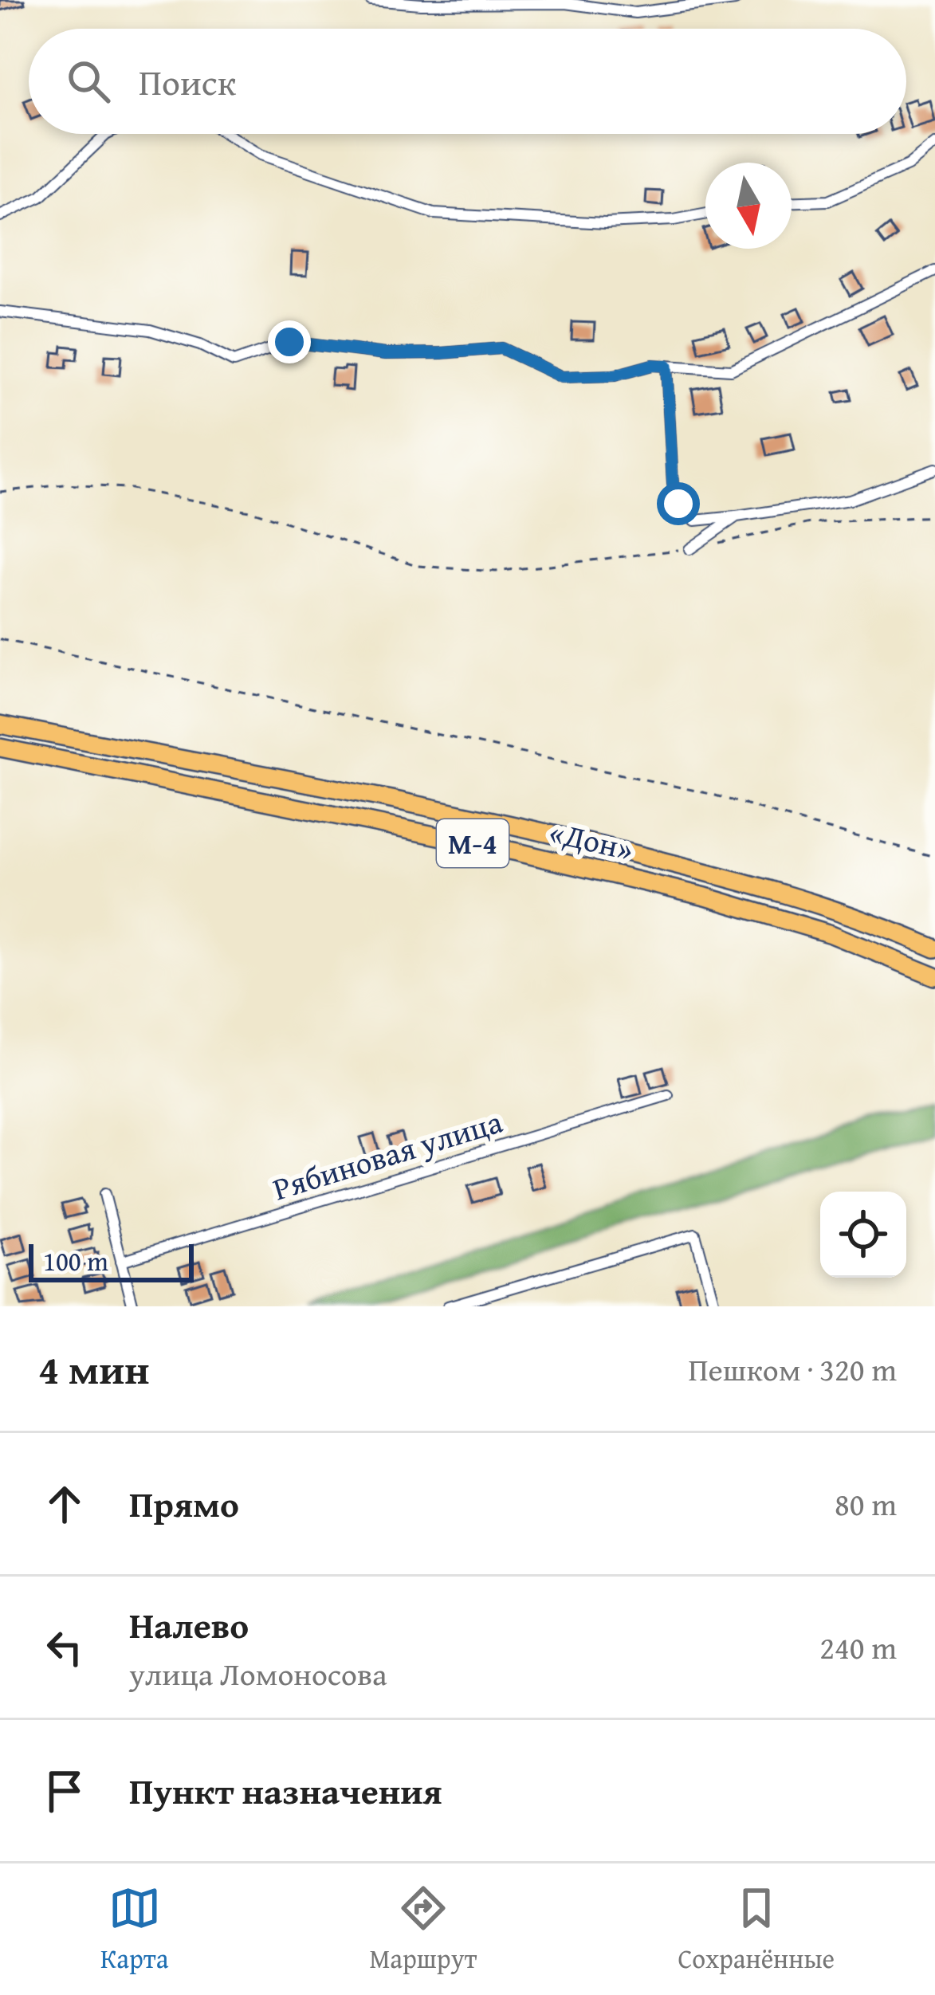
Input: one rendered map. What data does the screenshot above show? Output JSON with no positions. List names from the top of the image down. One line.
{"streets":{"highway":["«Дон»","М-4"],"street":["Рябиновая улица"]},"scale_bar":"100 m","north":"bottom","page":{"search":"Поиск","scale":"100 m","heading":["4 мин","Пешком · 320 m"],"list":[["Прямо","80 m"],["Налево","улица Ломоносова","240 m"],"Пункт назначения"],"nav":["Карта","Маршрут","Сохранённые"]}}
